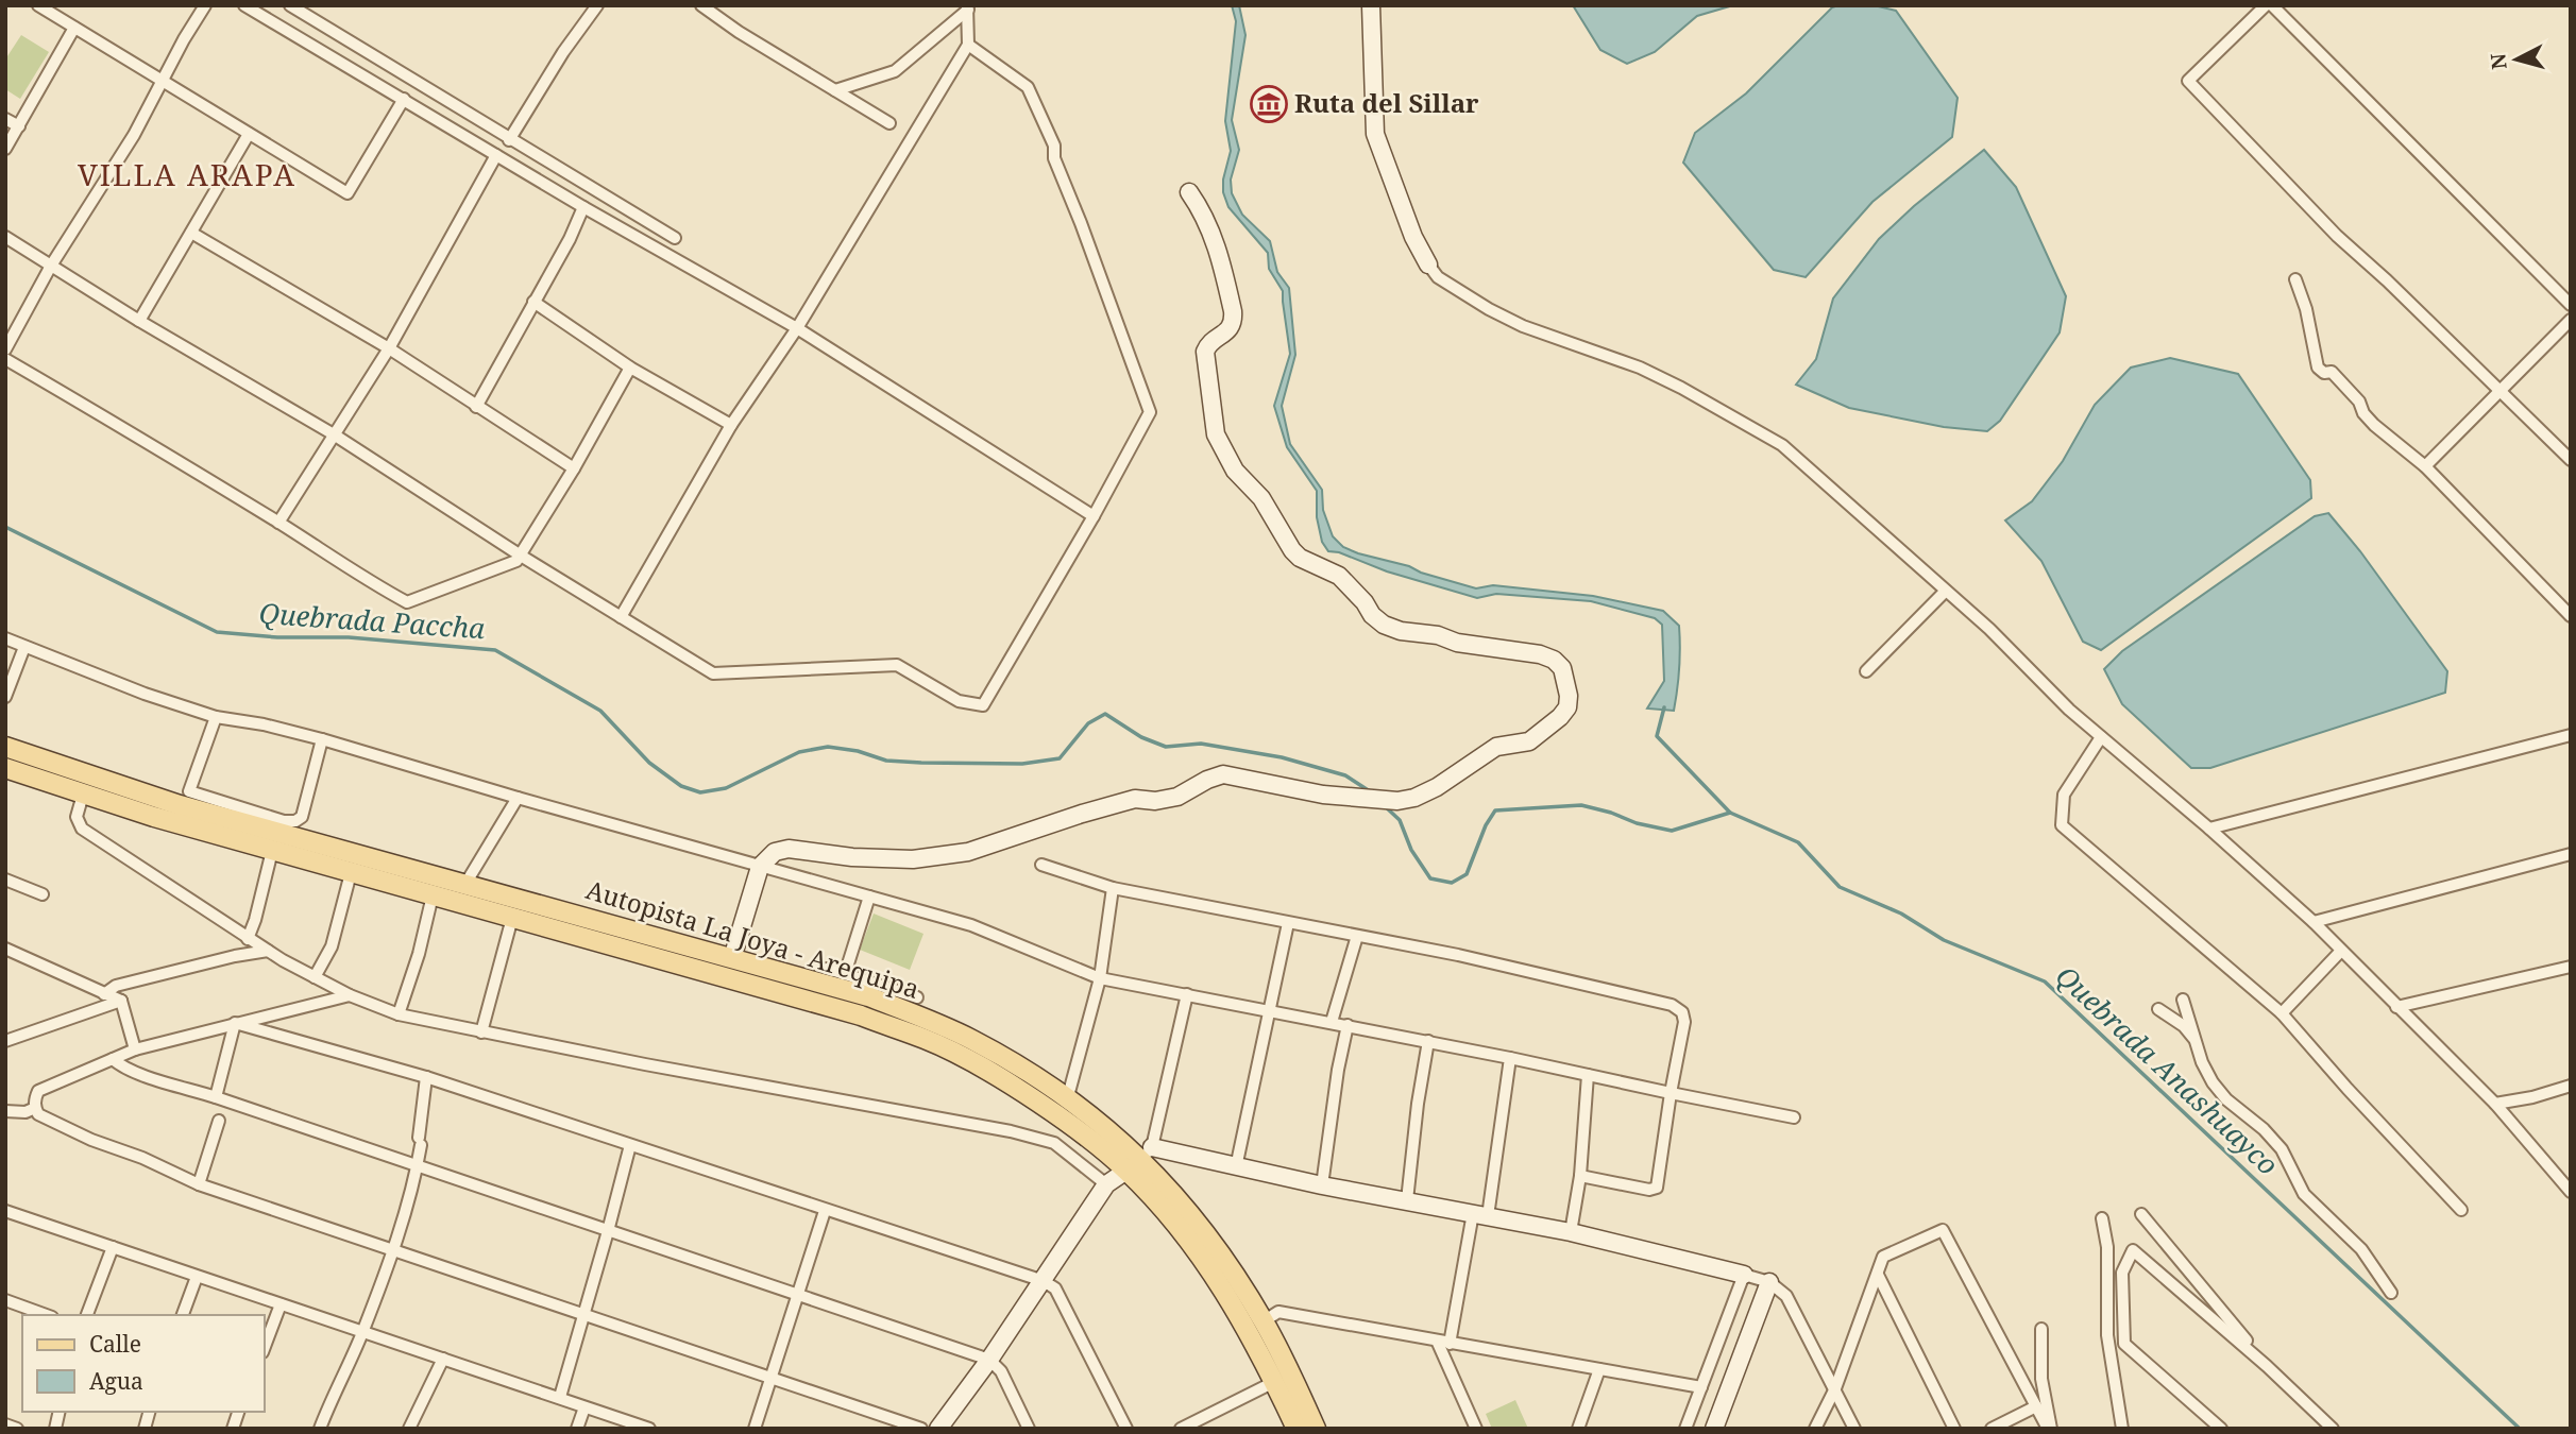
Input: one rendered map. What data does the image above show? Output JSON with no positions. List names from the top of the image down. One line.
{"streets":{"main road":["Autopista La Joya - Arequipa"]},"districts":["VILLA ARAPA"],"water":["Quebrada Paccha","Quebrada Anashuayco"],"places":{"museum":["Ruta del Sillar"]},"legend":["Calle","Agua"],"north":"left"}
